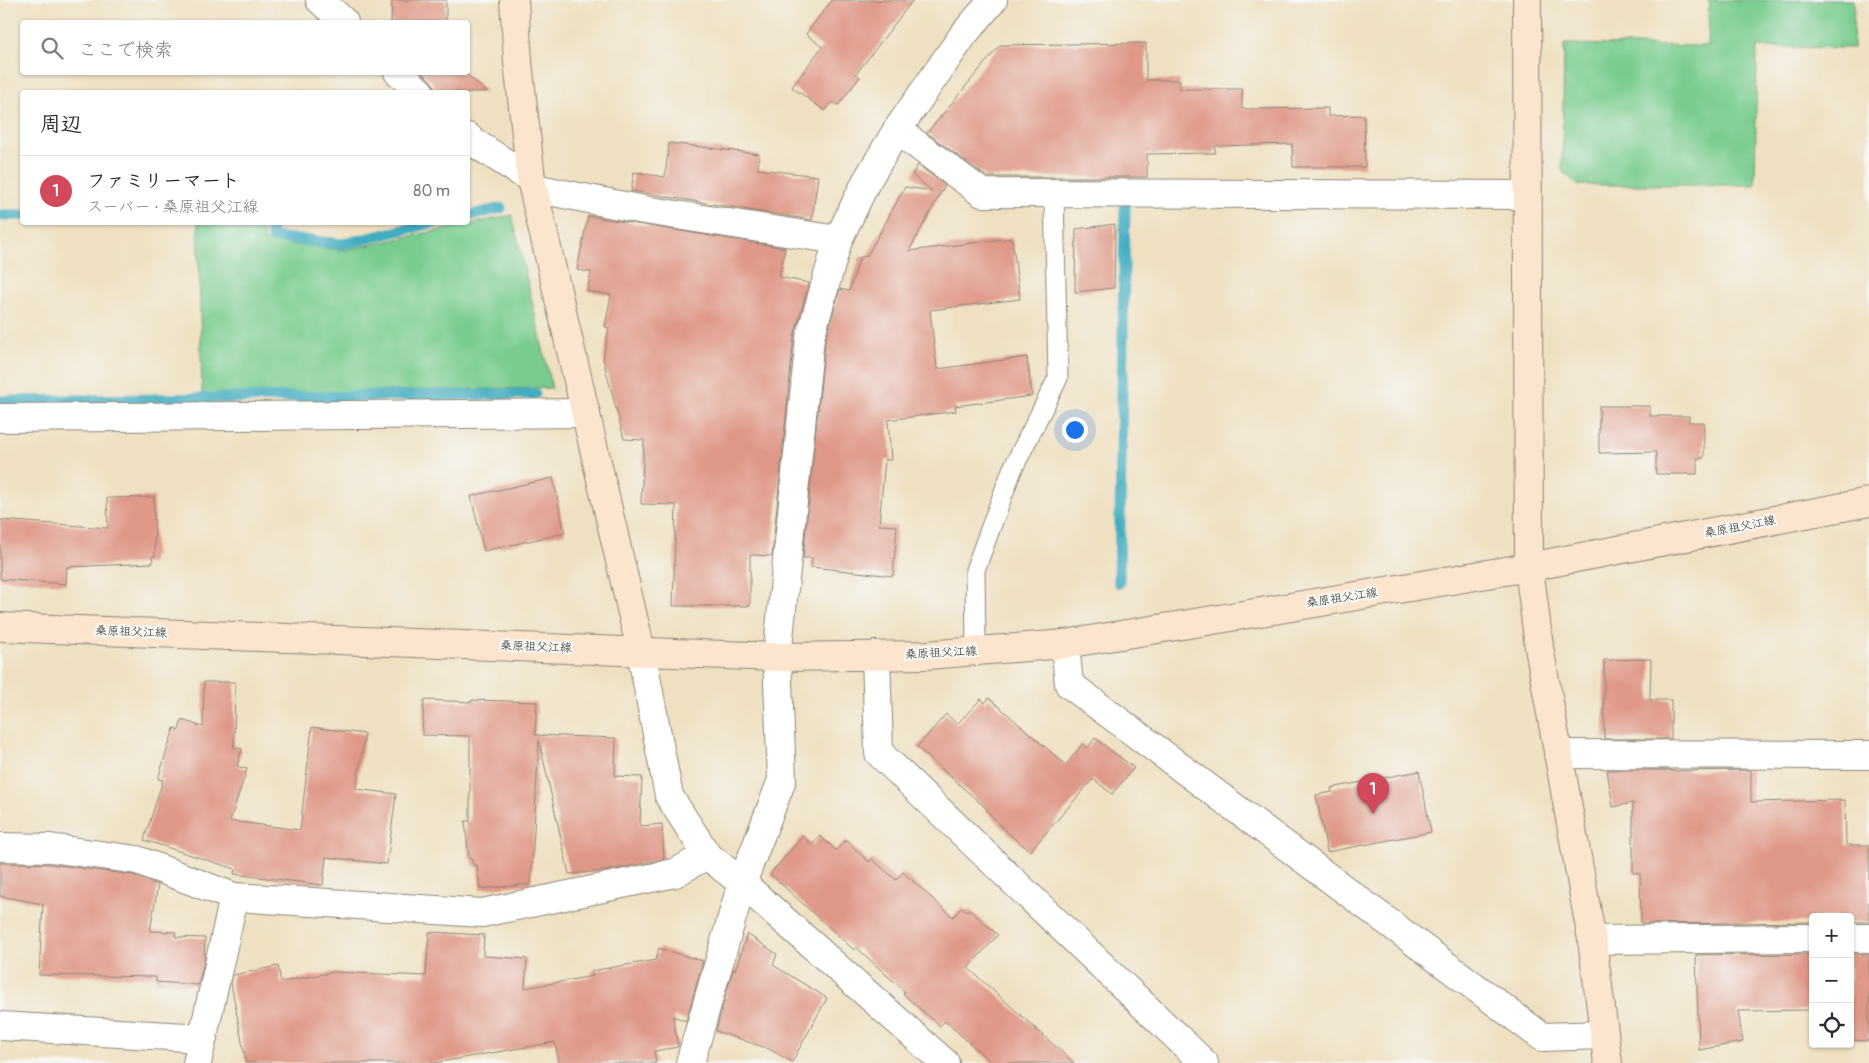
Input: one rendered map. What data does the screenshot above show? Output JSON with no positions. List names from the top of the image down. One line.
{"streets":{"main road":["桑原祖父江線"]},"page":{"search":"ここで検索","heading":"周辺","list":[{"mark":"1","name":"ファミリーマート","note":"スーパー · 桑原祖父江線","value":"80 m"}],"pins":"1","map_buttons":["+","−"]}}
